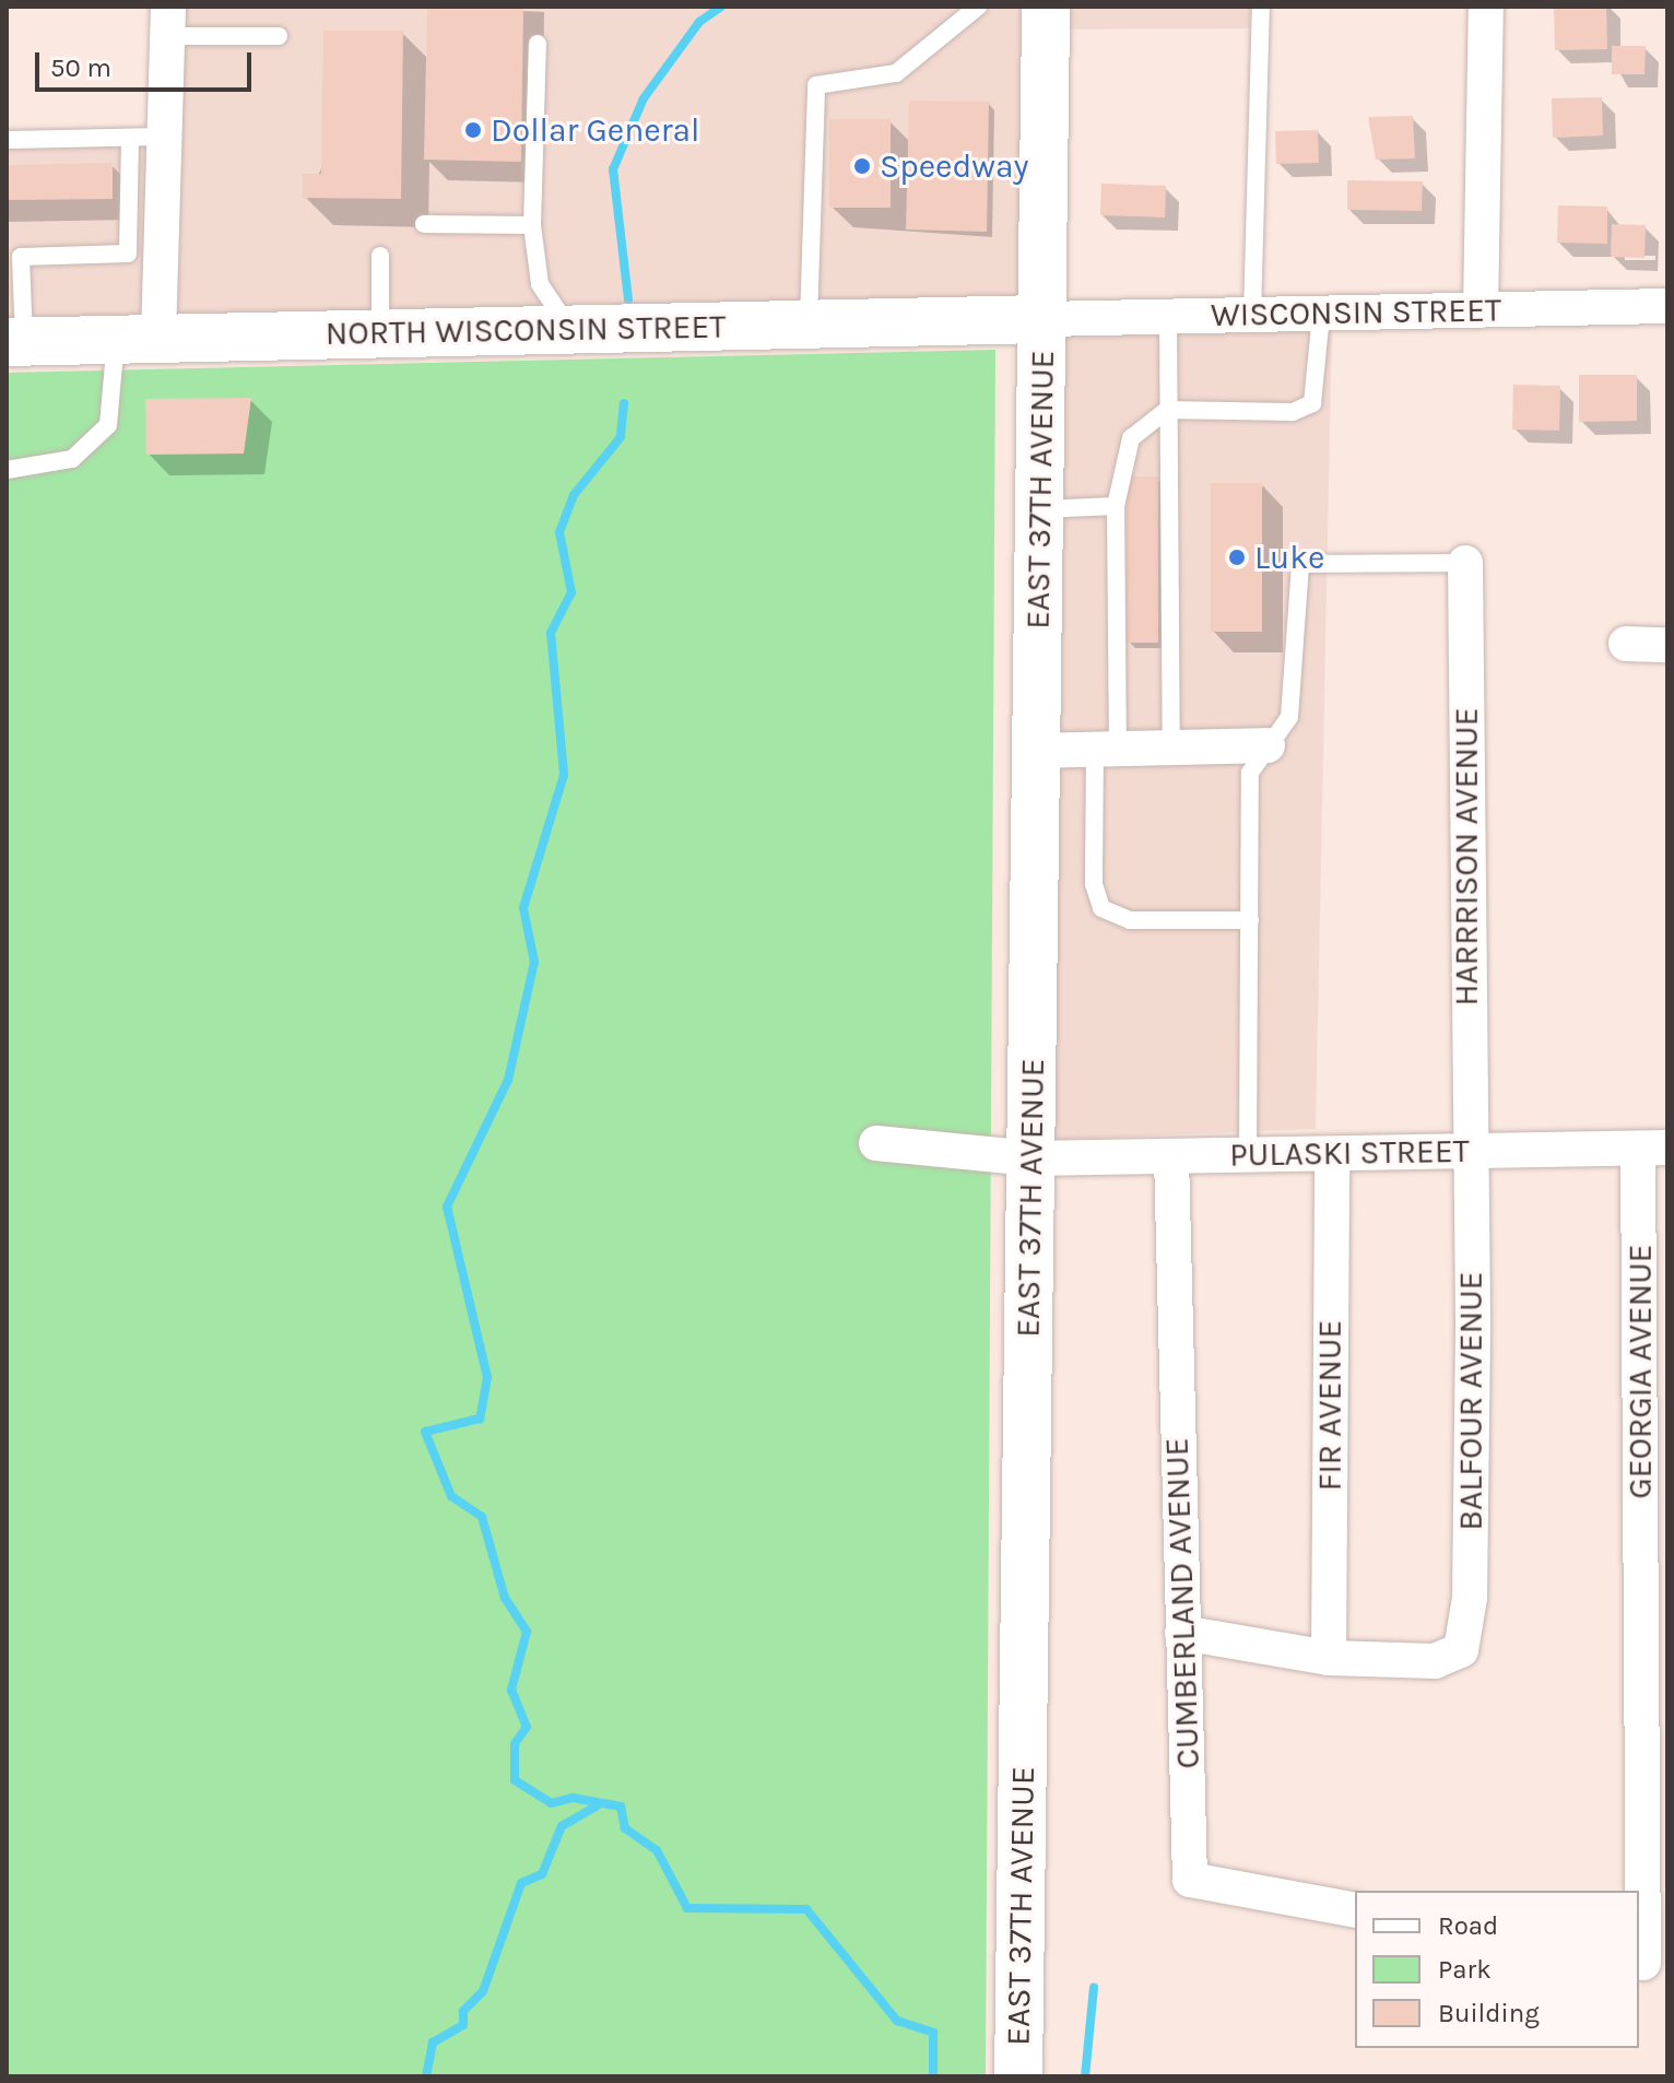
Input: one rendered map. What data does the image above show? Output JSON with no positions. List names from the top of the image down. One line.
{"streets":{"main road":["NORTH WISCONSIN STREET","EAST 37TH AVENUE"],"street":["WISCONSIN STREET","HARRRISON AVENUE","PULASKI STREET","GEORGIA AVENUE","BALFOUR AVENUE","FIR AVENUE","CUMBERLAND AVENUE"]},"crossings":[["WISCONSIN STREET","NORTH WISCONSIN STREET"],["WISCONSIN STREET","EAST 37TH AVENUE"],["NORTH WISCONSIN STREET","EAST 37TH AVENUE"],["EAST 37TH AVENUE","PULASKI STREET"],["HARRRISON AVENUE","PULASKI STREET"],["HARRRISON AVENUE","BALFOUR AVENUE"],["PULASKI STREET","GEORGIA AVENUE"],["PULASKI STREET","BALFOUR AVENUE"],["PULASKI STREET","FIR AVENUE"],["PULASKI STREET","CUMBERLAND AVENUE"],["BALFOUR AVENUE","FIR AVENUE"]],"places":["Dollar General","Speedway","Luke"],"legend":["Road","Park","Building"],"scale_bar":"50 m"}
